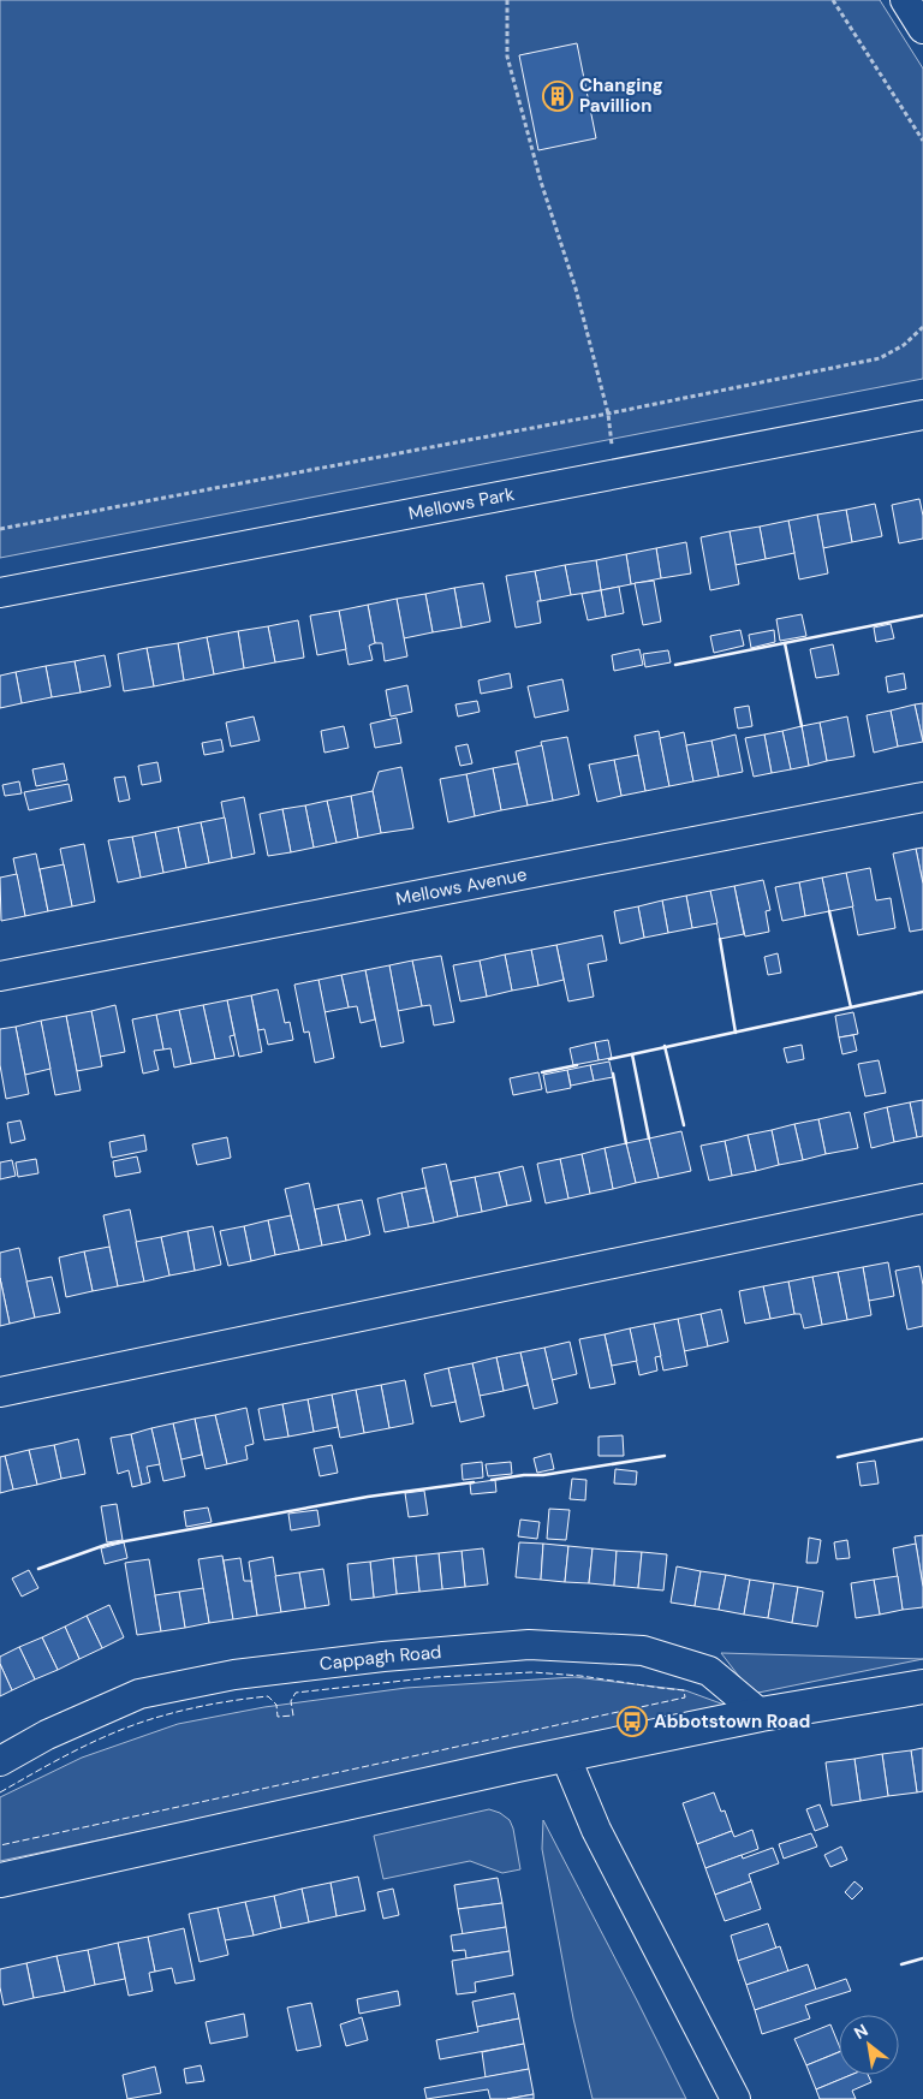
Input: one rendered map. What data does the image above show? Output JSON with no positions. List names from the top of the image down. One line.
{"streets":{"street":["Mellows Park","Mellows Avenue","Cappagh Road"]},"places":{"building":["Changing Pavillion"],"bus stop":["Abbotstown Road"]},"north":"top left"}
